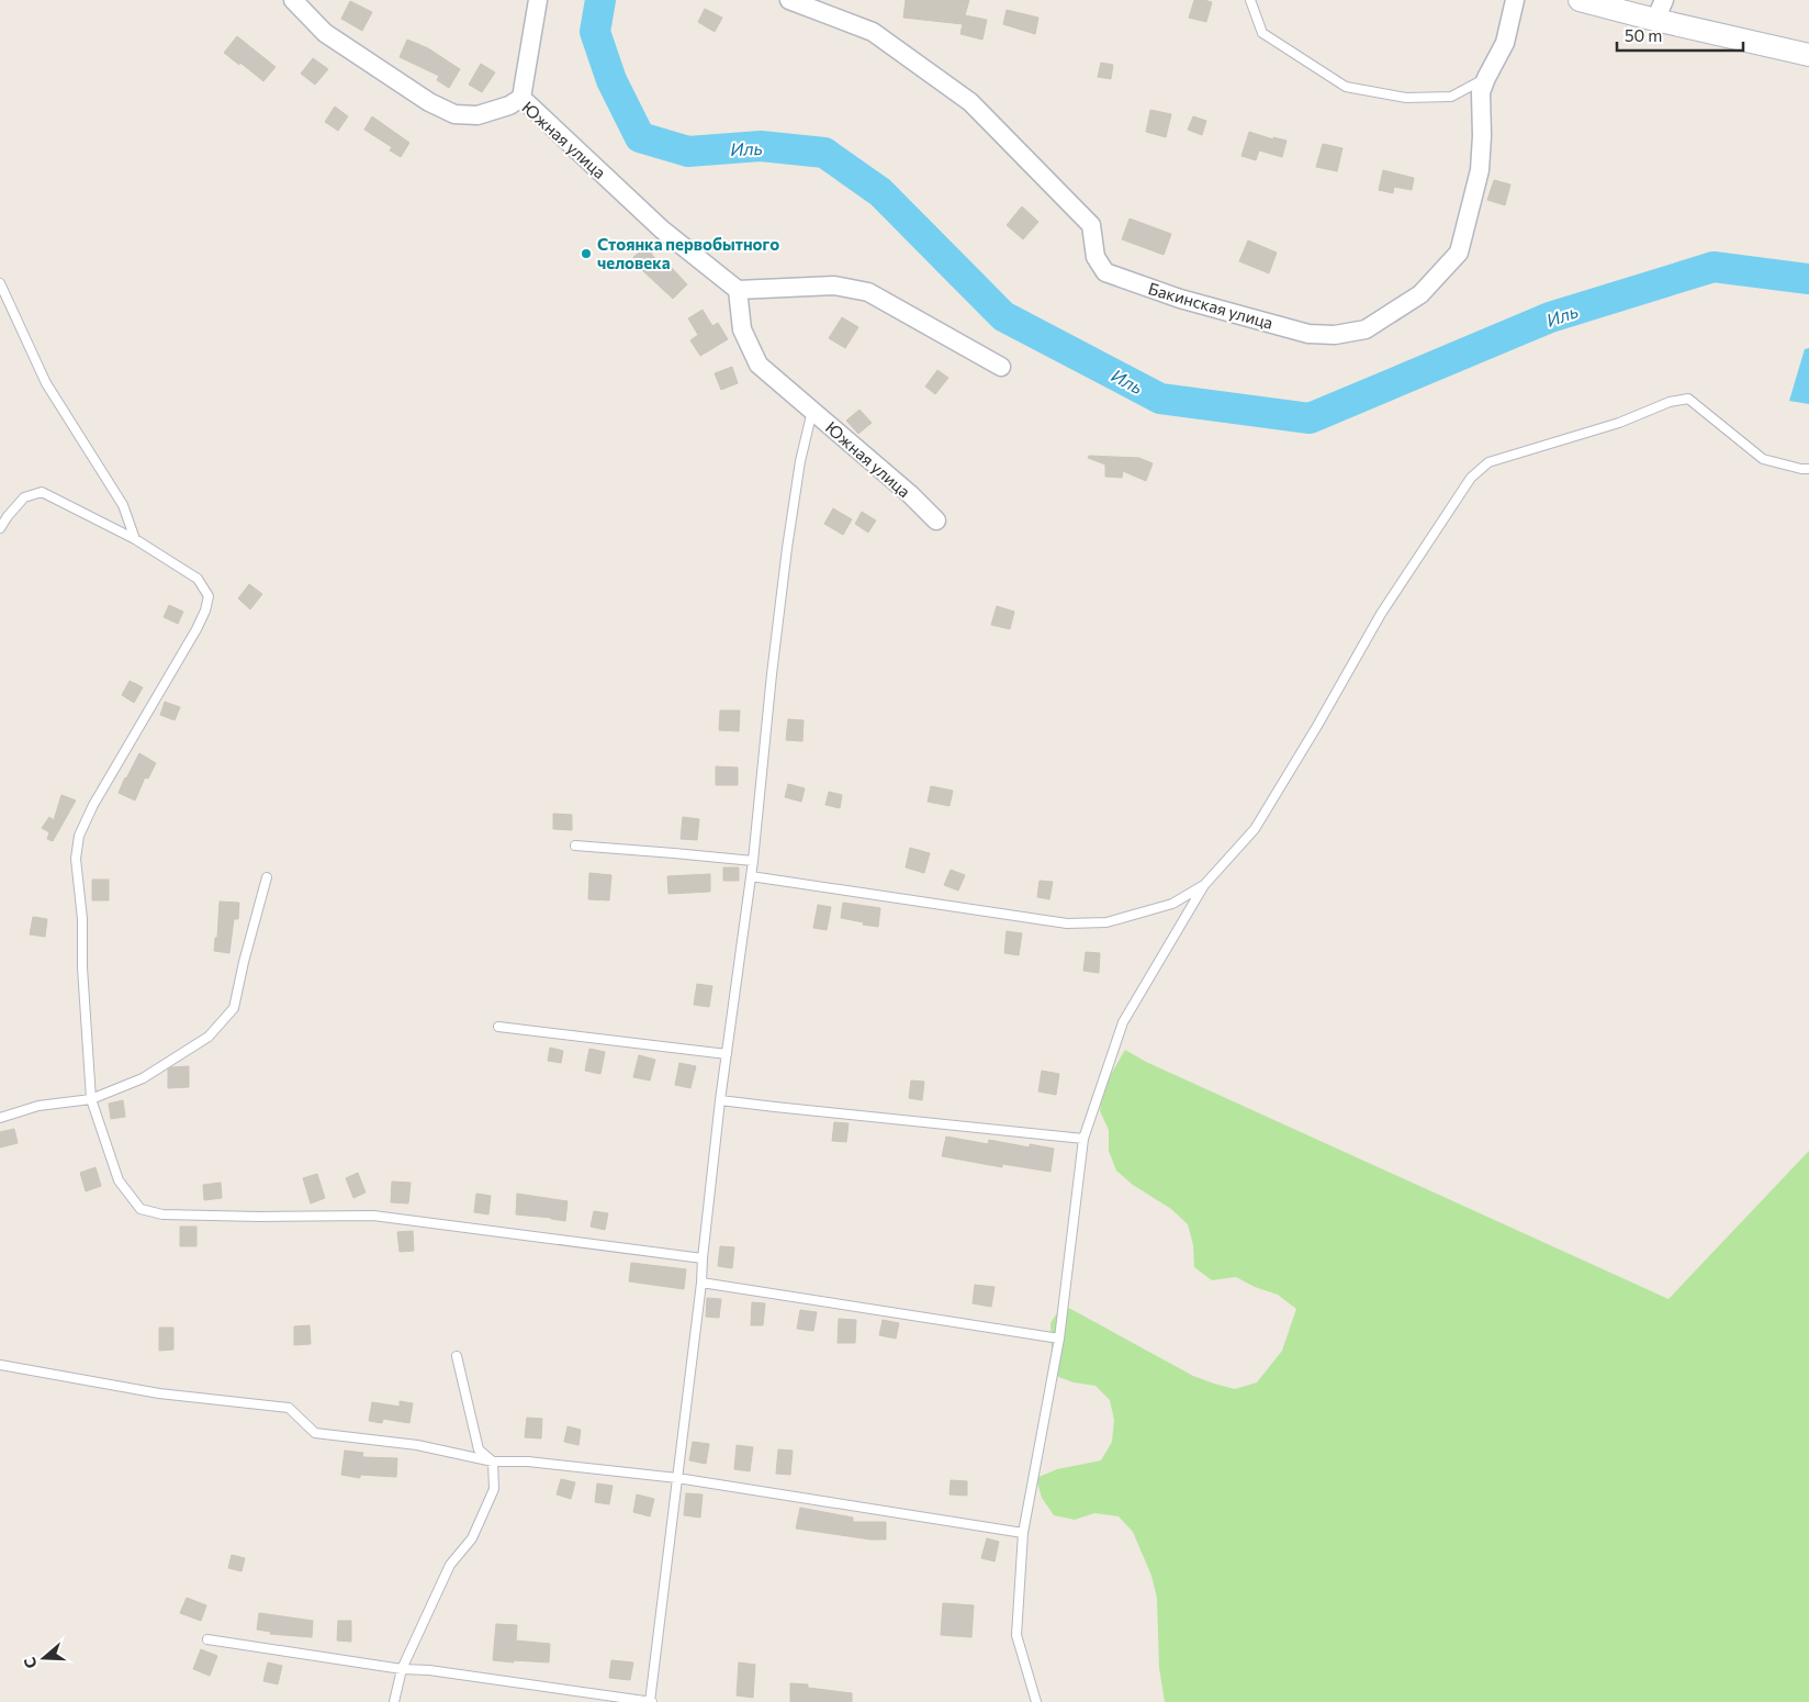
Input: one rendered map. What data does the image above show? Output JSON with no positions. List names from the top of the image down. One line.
{"streets":{"street":["Южная улица","Бакинская улица"]},"water":["Иль"],"places":["Стоянка первобытного человека"],"scale_bar":"50 m","north":"left"}
